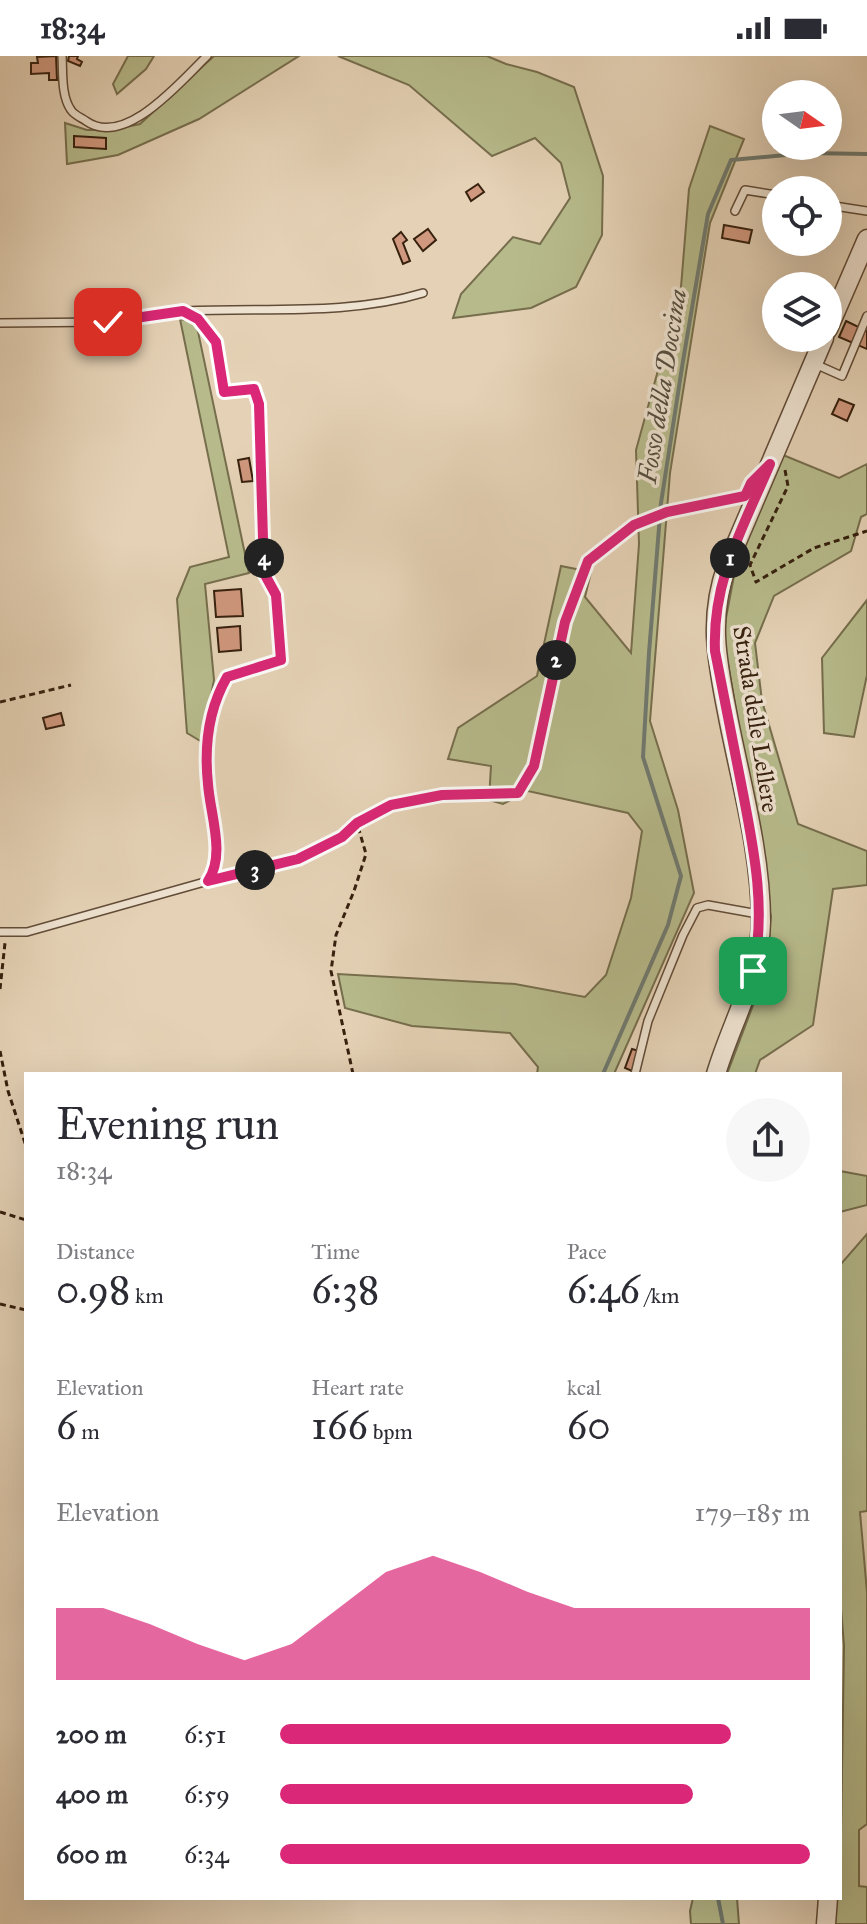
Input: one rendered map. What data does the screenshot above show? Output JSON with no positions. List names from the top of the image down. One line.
{"streets":{"street":["Strada delle Lellere"]},"water":["Fosso della Doccina"],"north":"right","page":{"status":"18:34","pins":["1","4","2","3"],"heading":["Evening run","18:34"],"stats":[["Distance","0.98 km"],["Time","6:38"],["Pace","6:46 /km"],["Elevation","6 m"],["Heart rate","166 bpm"],["kcal","60"]],"chart":["Elevation","179–185 m"],"list":[{"name":"200 m","note":"6:51"},{"name":"400 m","note":"6:59"},{"name":"600 m","note":"6:34"}]}}
